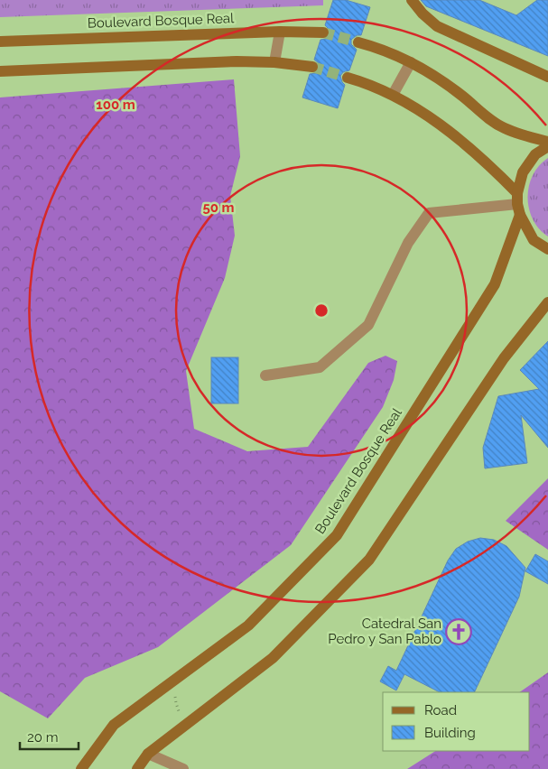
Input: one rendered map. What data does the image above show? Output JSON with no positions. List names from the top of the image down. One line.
{"streets":{"main road":["Boulevard Bosque Real"]},"places":{"church":["Catedral San Pedro y San Pablo"]},"legend":["Road","Building"],"scale_bar":"20 m","rings":["100 m","50 m"]}
